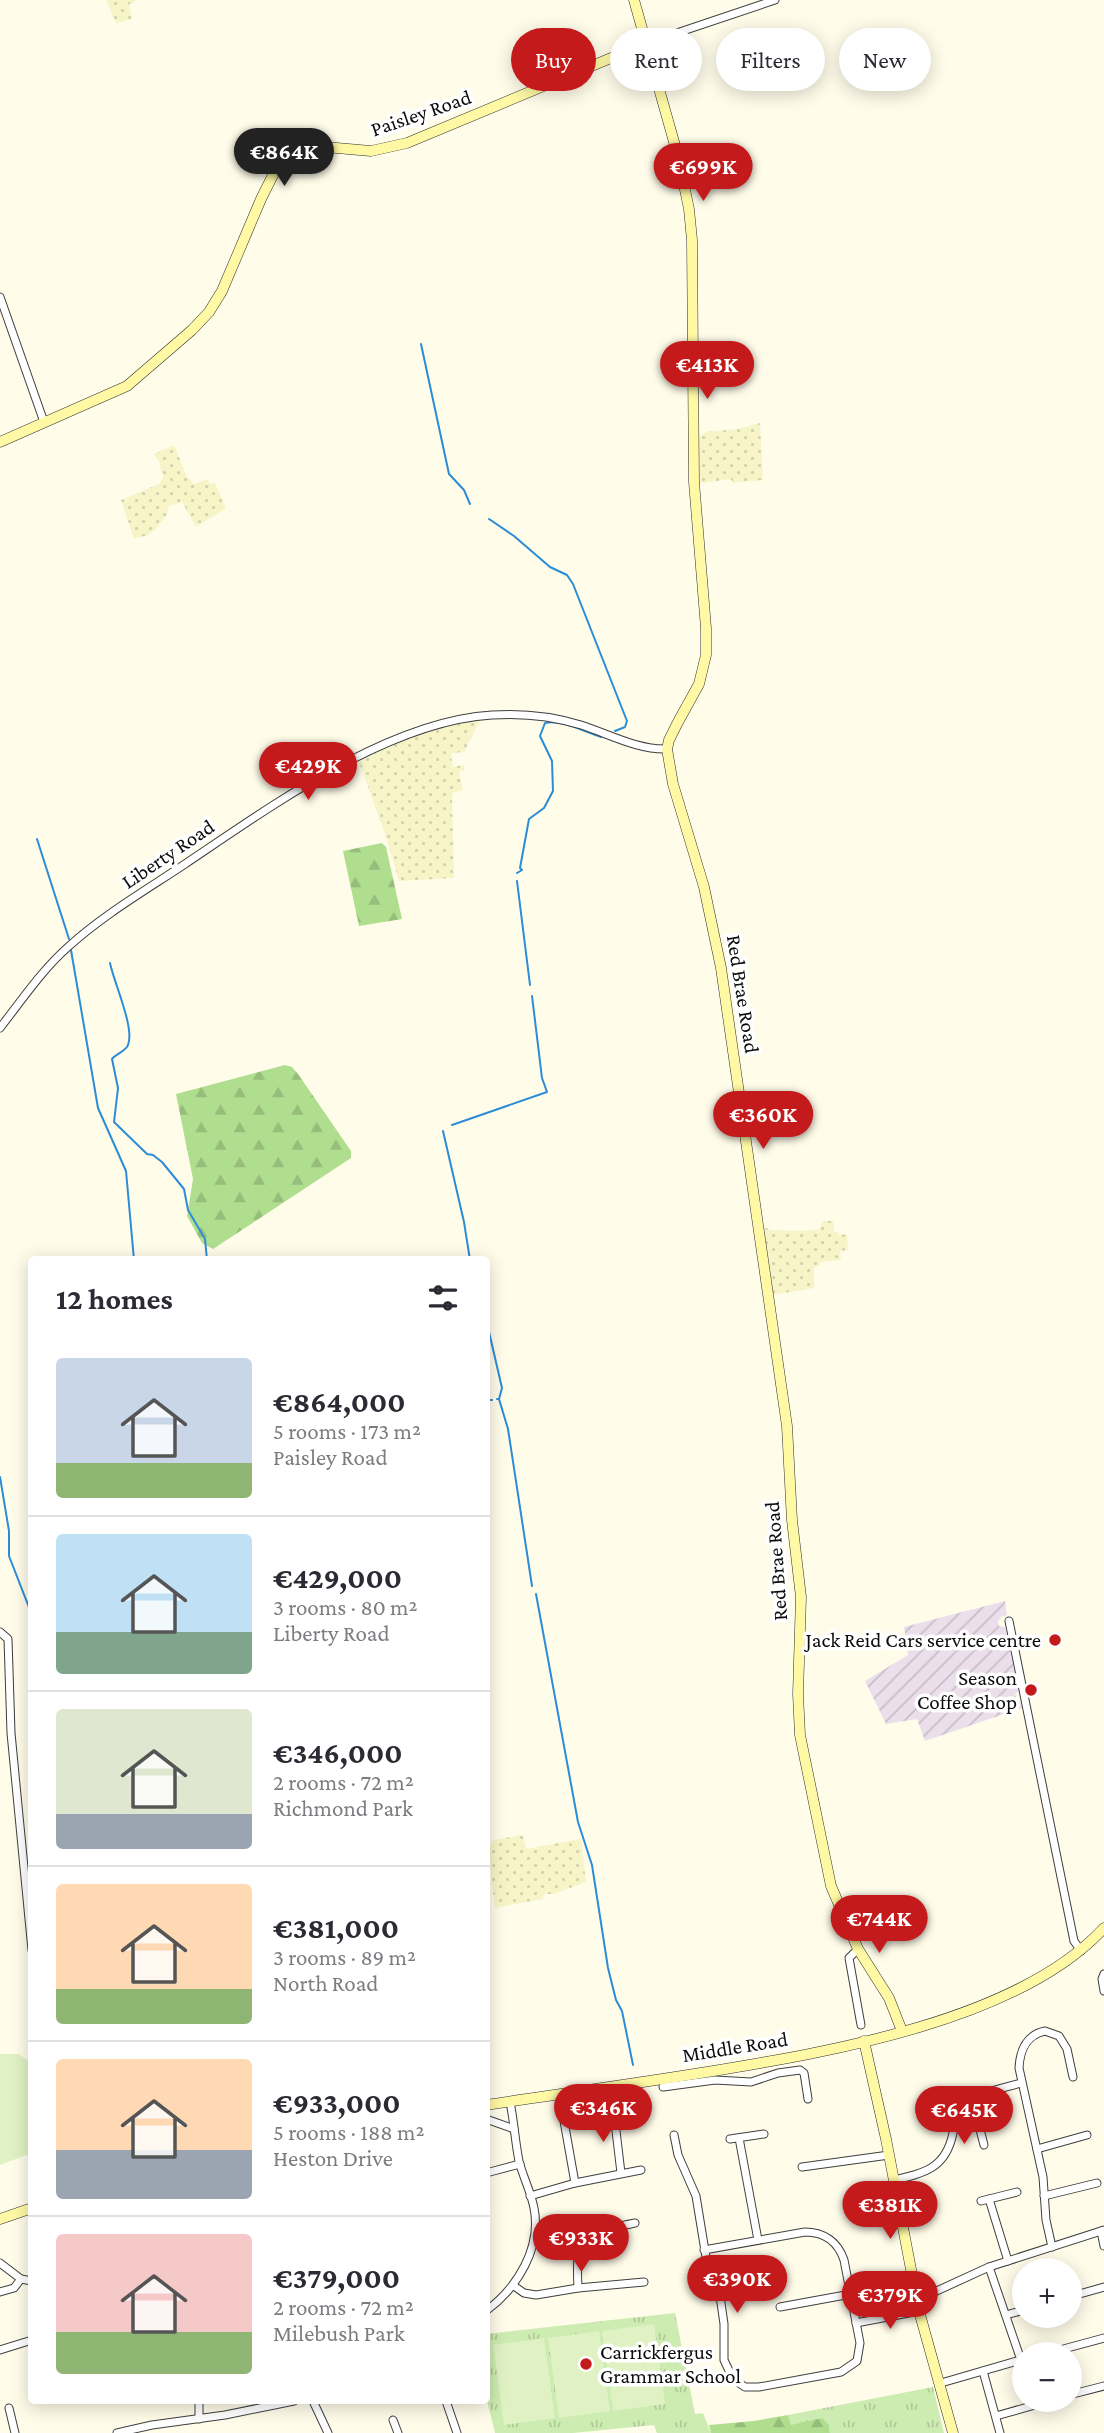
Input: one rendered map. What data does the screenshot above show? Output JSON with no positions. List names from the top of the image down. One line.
{"streets":{"street":["Paisley Road","Liberty Road","Red Brae Road","Middle Road"]},"crossings":[["Liberty Road","Red Brae Road"],["Red Brae Road","Middle Road"]],"places":["Jack Reid Cars service centre","Season Coffee Shop","Carrickfergus Grammar School"],"page":{"chip":["Buy","Rent","Filters","New"],"price":["€864K","€699K","€413K","€429K","€360K","€744K","€346K","€645K","€381K","€933K","€390K","€379K"],"heading":"12 homes","list":[{"name":"€864,000","note":"5 rooms · 173 m² · Paisley Road"},{"name":"€429,000","note":"3 rooms · 80 m² · Liberty Road"},{"name":"€346,000","note":"2 rooms · 72 m² · Richmond Park"},{"name":"€381,000","note":"3 rooms · 89 m² · North Road"},{"name":"€933,000","note":"5 rooms · 188 m² · Heston Drive"},{"name":"€379,000","note":"2 rooms · 72 m² · Milebush Park"}],"map_buttons":["+","−"]}}
